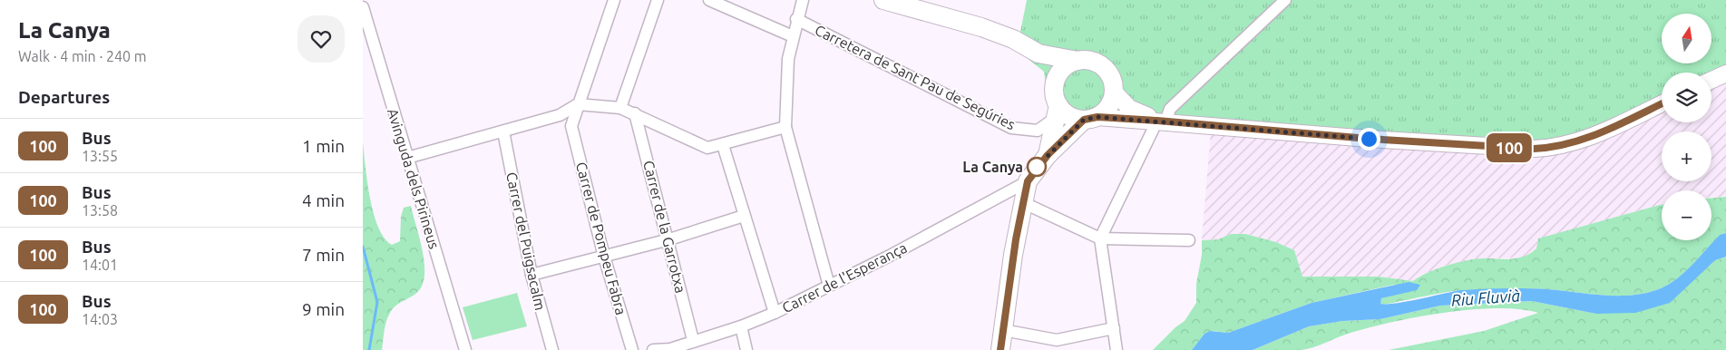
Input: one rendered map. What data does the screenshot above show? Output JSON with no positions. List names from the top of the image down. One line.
{"streets":{"street":["Carretera de Sant Pau de Segúries","Avinguda dels Pirineus","Carrer de la Garrotxa","Carrer de Pompeu Fabra","Carrer del Puigsacalm","Carrer de l'Esperança"]},"crossings":[["Carrer de la Garrotxa","Carrer de l'Esperança"]],"water":["Riu Fluvià"],"places":["La Canya"],"lines":["bus line 100"],"north":"top","page":{"heading":[["La Canya","Walk · 4 min · 240 m"],"Departures"],"on_map":"100","map_buttons":["+","−"],"list":[{"mark":"100","name":"Bus","note":"13:55","value":"1 min"},{"mark":"100","name":"Bus","note":"13:58","value":"4 min"},{"mark":"100","name":"Bus","note":"14:01","value":"7 min"},{"mark":"100","name":"Bus","note":"14:03","value":"9 min"}]}}
